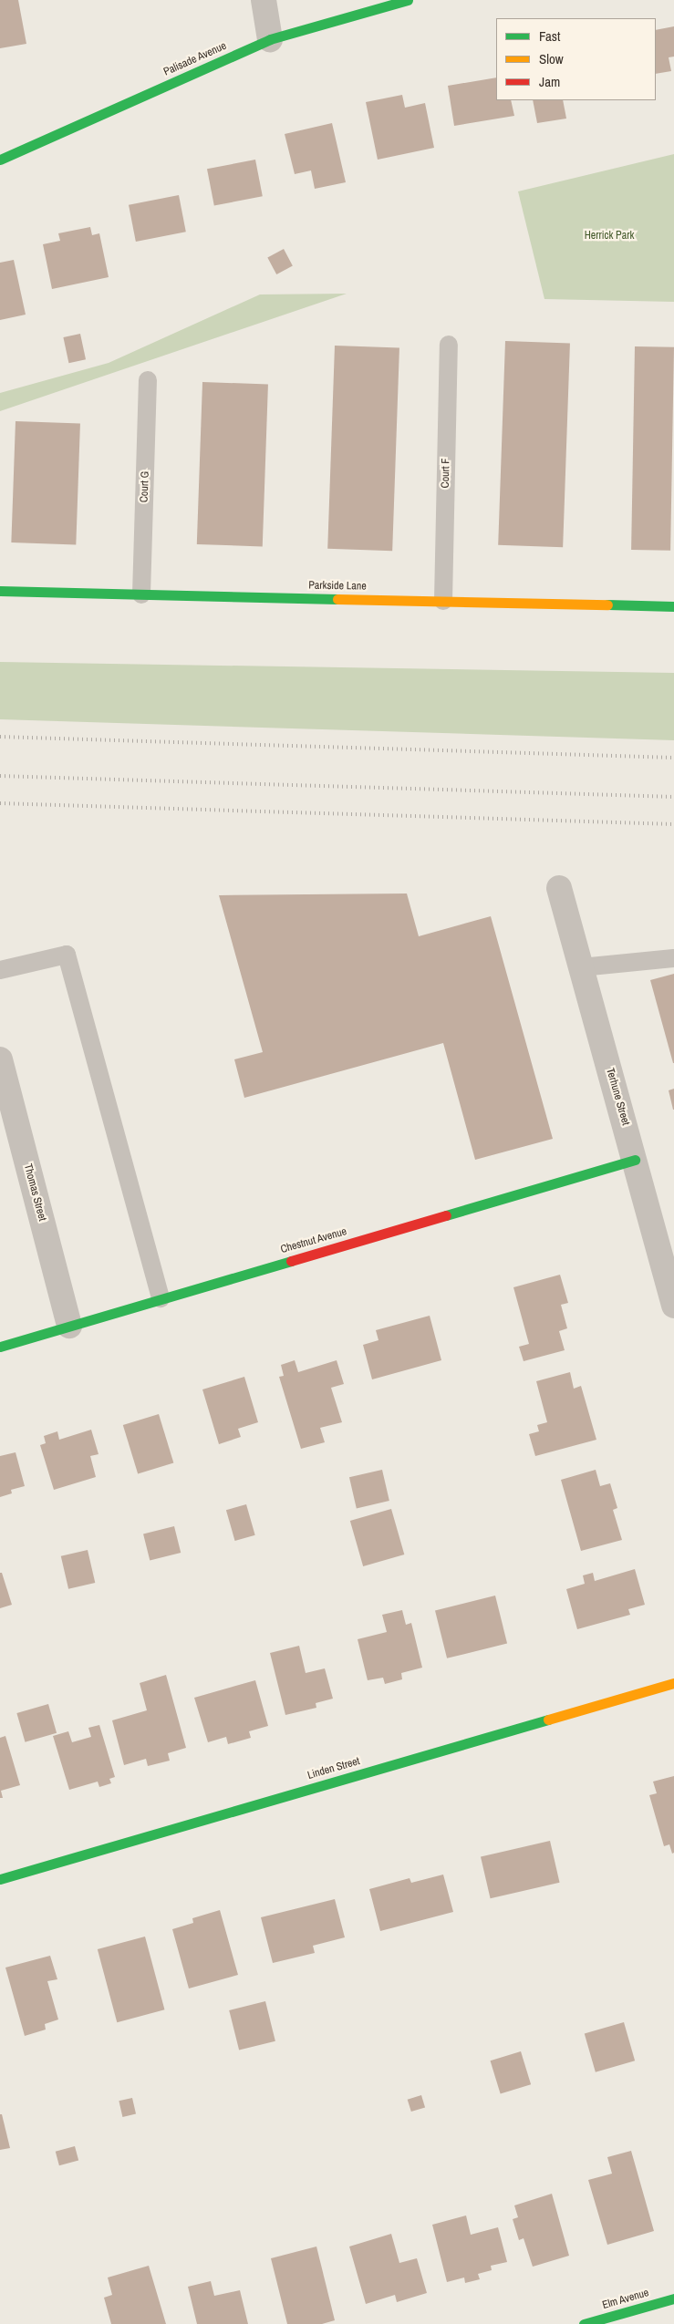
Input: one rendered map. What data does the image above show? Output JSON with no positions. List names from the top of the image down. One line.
{"streets":{"street":["Palisade Avenue","Parkside Lane","Terhune Street","Thomas Street","Chestnut Avenue","Linden Street","Elm Avenue"],"lane":["Court F","Court G"]},"crossings":[["Court F","Parkside Lane"],["Court G","Parkside Lane"],["Terhune Street","Chestnut Avenue"],["Thomas Street","Chestnut Avenue"]],"parks":["Herrick Park"],"legend":["Fast","Slow","Jam"]}
